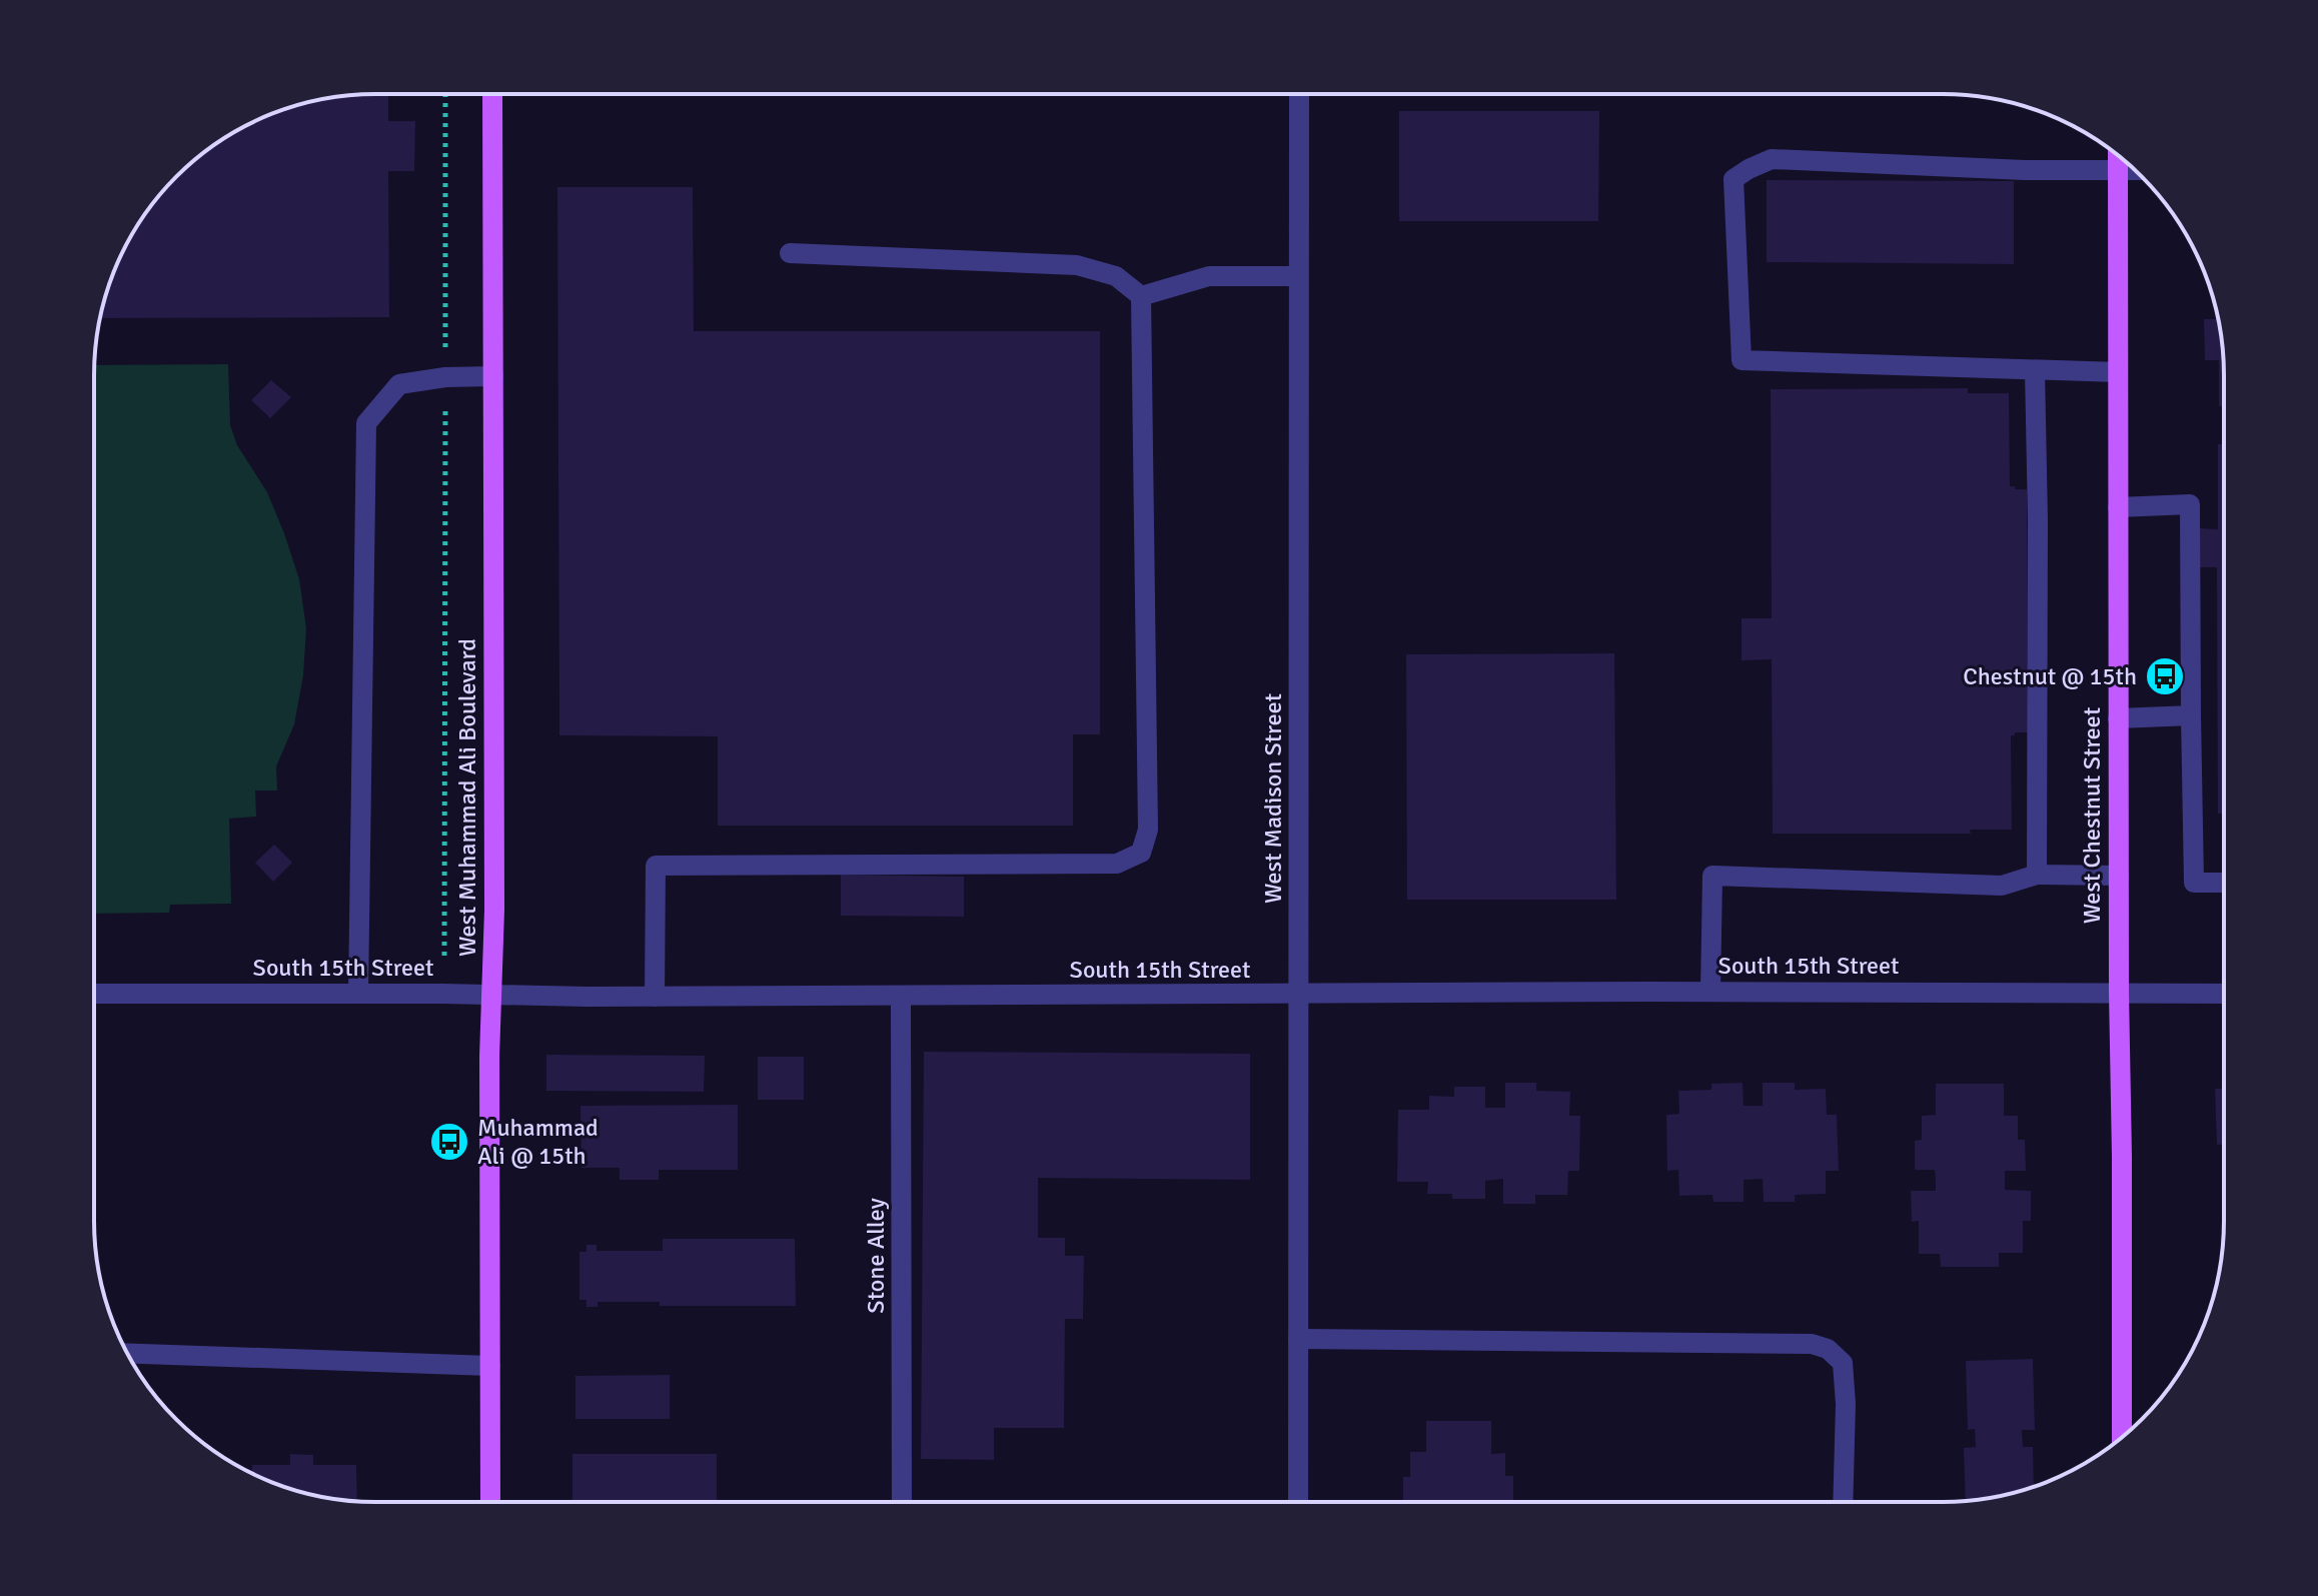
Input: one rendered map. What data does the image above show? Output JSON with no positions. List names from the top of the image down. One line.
{"streets":{"main road":["West Muhammad Ali Boulevard","West Chestnut Street"],"street":["West Madison Street","South 15th Street","Stone Alley"]},"crossings":[["West Muhammad Ali Boulevard","South 15th Street"],["West Madison Street","South 15th Street"],["West Chestnut Street","South 15th Street"],["South 15th Street","Stone Alley"]],"places":{"bus stop":["Chestnut @ 15th","Muhammad Ali @ 15th"]}}
